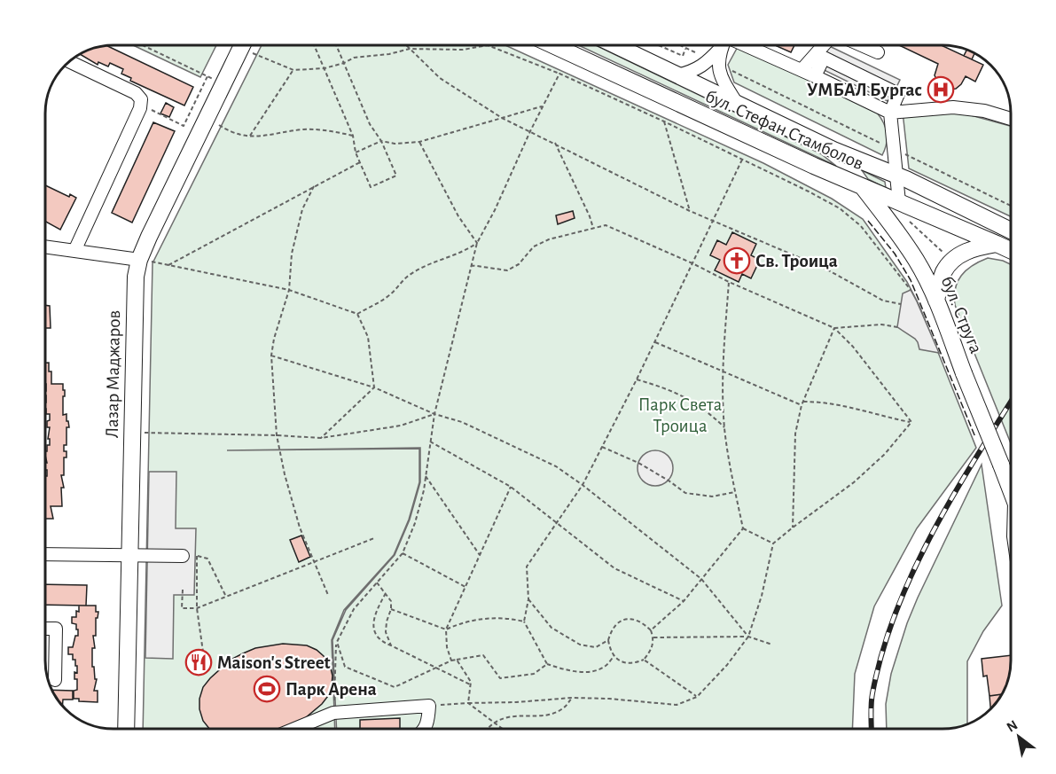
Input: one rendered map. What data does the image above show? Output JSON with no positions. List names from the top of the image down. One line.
{"streets":{"main road":["бул. Стефан Стамболов","бул. Струга","Лазар Маджаров"]},"crossings":[["бул. Стефан Стамболов","бул. Струга"]],"parks":["Парк Света Троица"],"places":{"hospital":["УМБАЛ Бургас"],"church":["Св. Троица"],"restaurant":["Maison's Street"],"sports":["Парк Арена"]},"north":"top left"}
